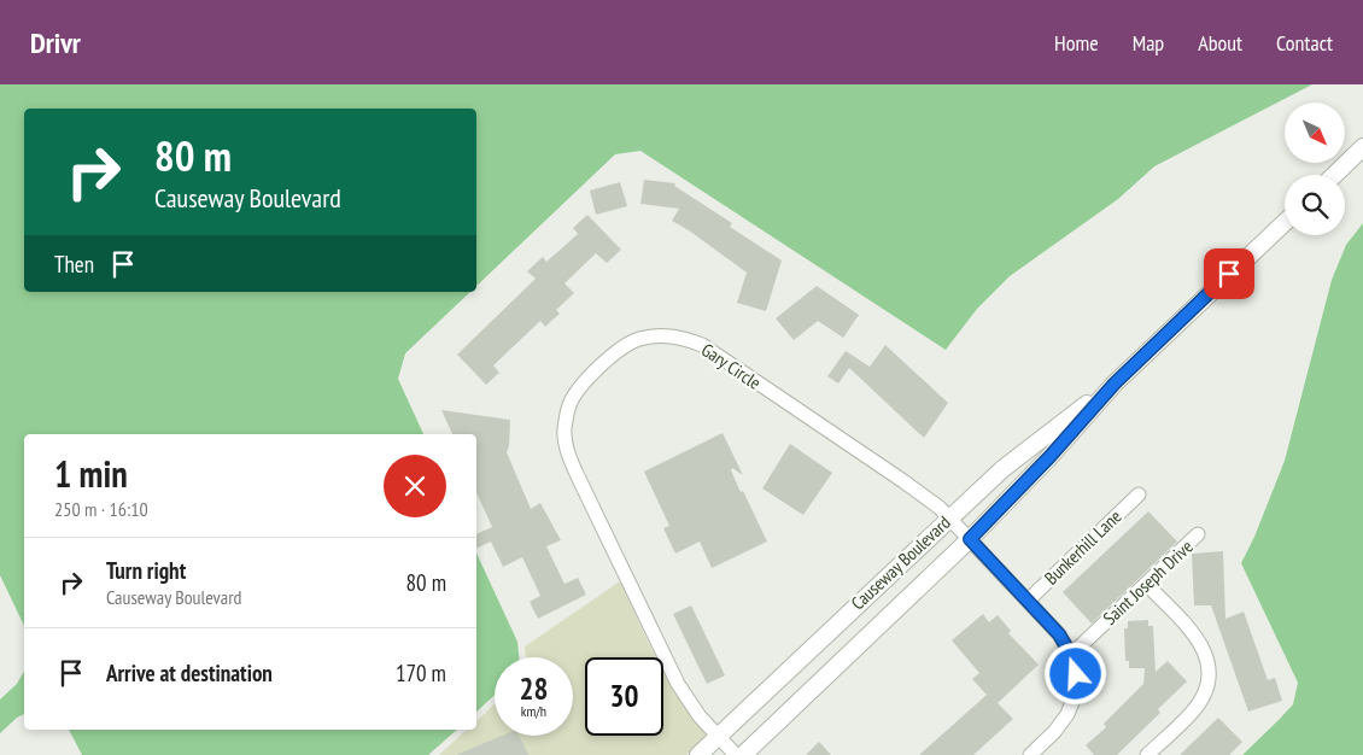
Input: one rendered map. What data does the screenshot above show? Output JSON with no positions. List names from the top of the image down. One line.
{"streets":{"street":["Gary Circle","Bunkerhill Lane","Causeway Boulevard","Saint Joseph Drive"]},"crossings":[["Gary Circle","Bunkerhill Lane"],["Gary Circle","Causeway Boulevard"],["Gary Circle","Saint Joseph Drive"]],"north":"bottom right","page":{"header":"Drivr","nav":["Home","Map","About","Contact"],"turn":["80 m","Causeway Boulevard"],"then":"Then","heading":["1 min","250 m · 16:10"],"list":[{"name":"Turn right","note":"Causeway Boulevard","value":"80 m"},{"name":"Arrive at destination","value":"170 m"}],"speed":"28 km/h","limit":"30"}}
